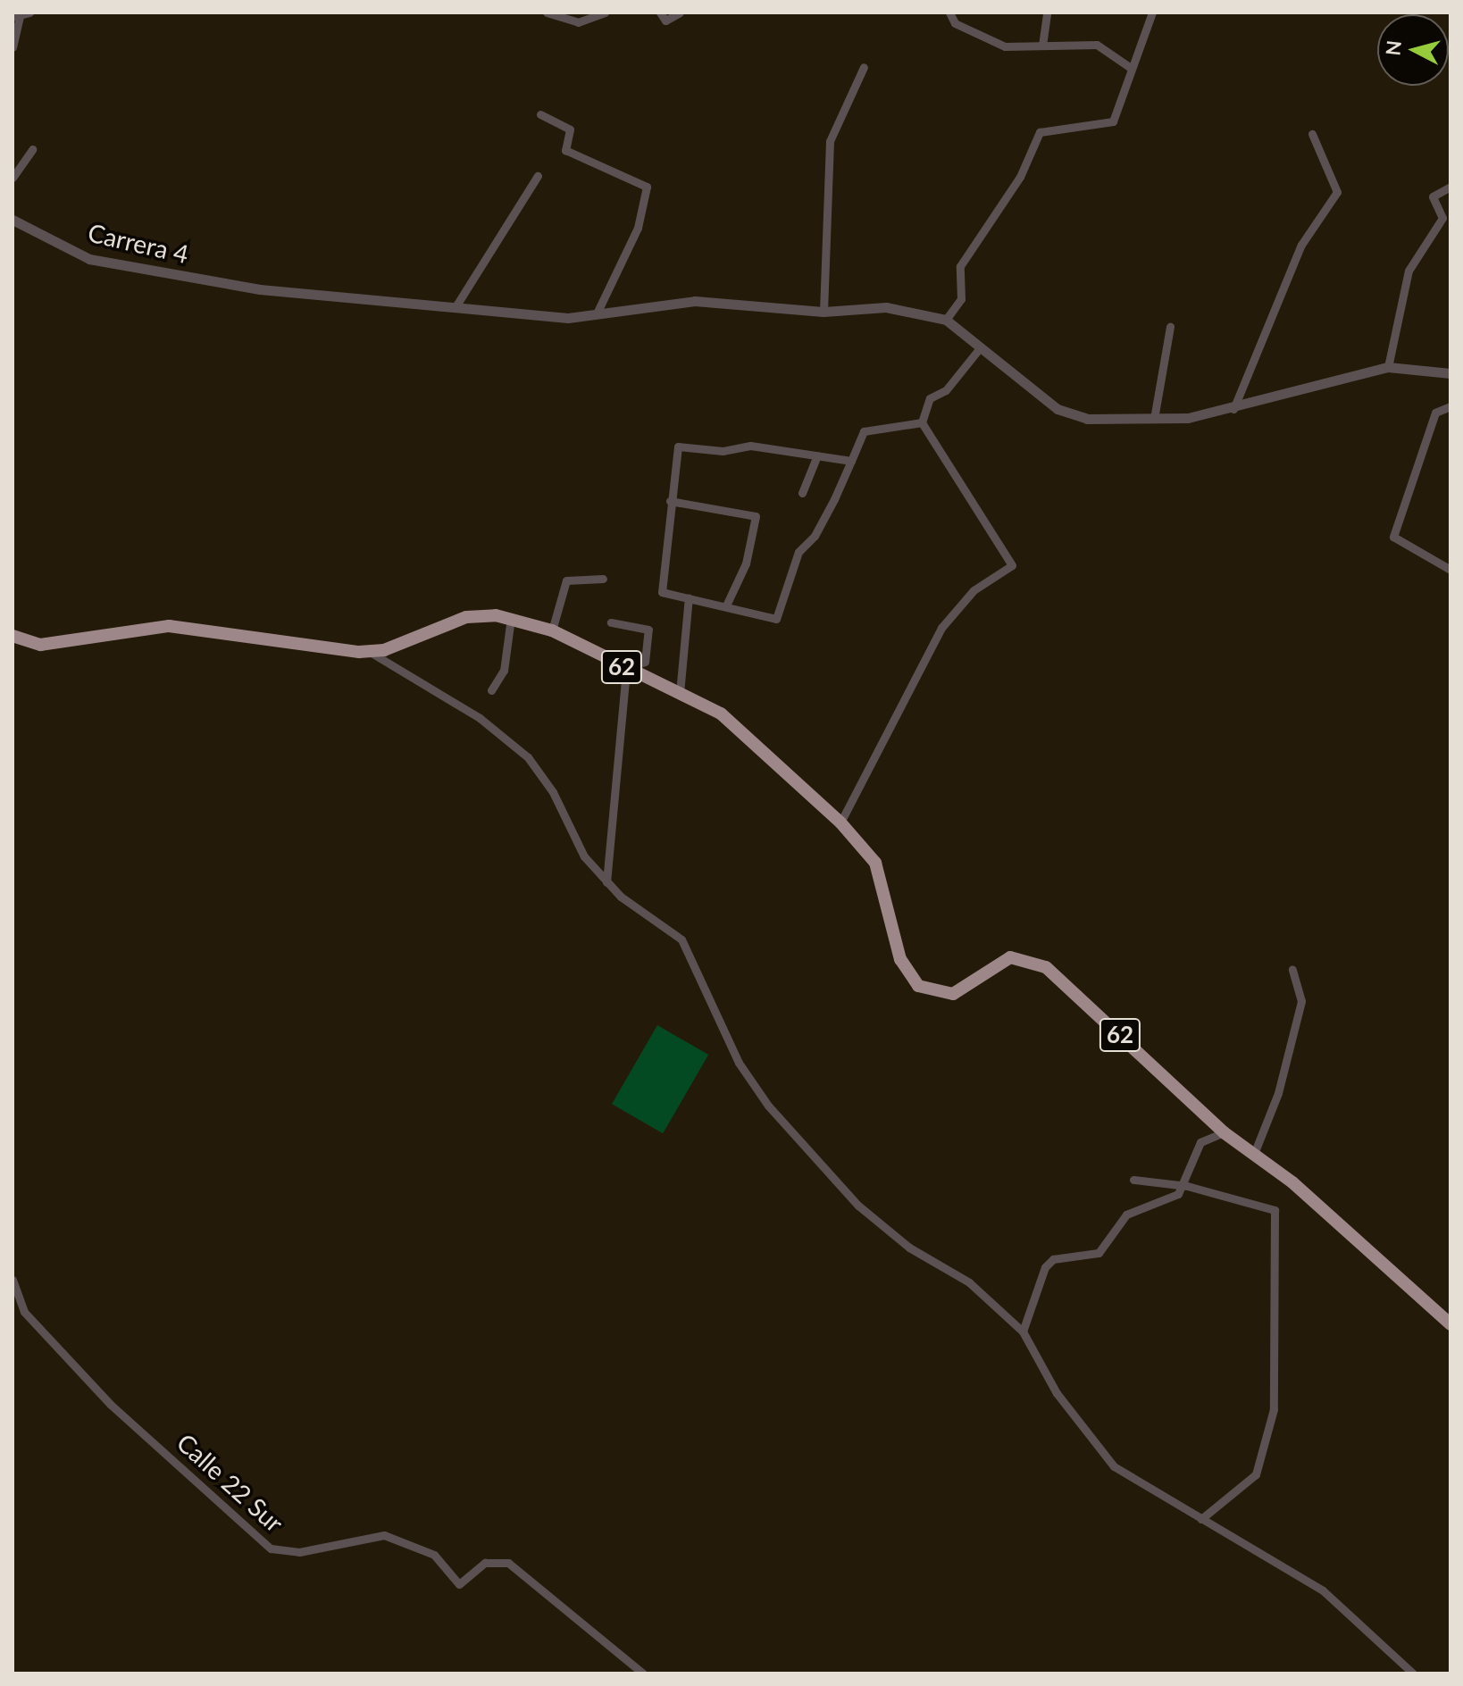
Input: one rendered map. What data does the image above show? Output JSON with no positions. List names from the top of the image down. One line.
{"streets":{"main road":["62"],"street":["Carrera 4","Calle 22 Sur"]},"north":"left"}
